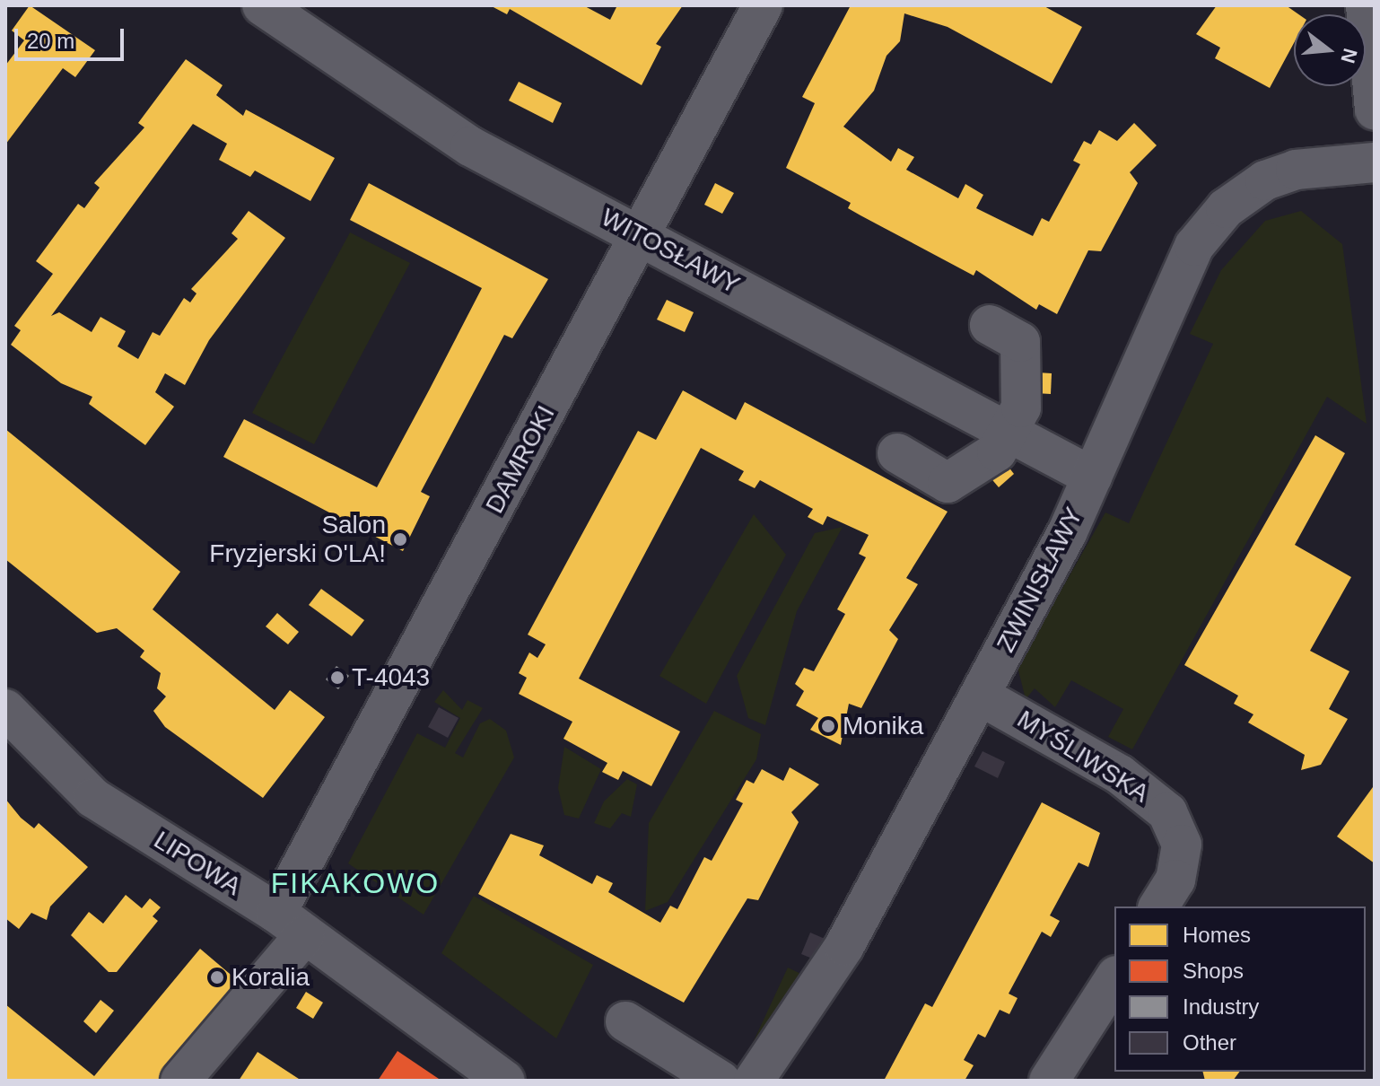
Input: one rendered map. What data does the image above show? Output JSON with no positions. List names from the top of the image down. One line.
{"streets":{"street":["WITOSŁAWY","DAMROKI","ZWINISŁAWY","MYŚLIWSKA","LIPOWA"]},"crossings":[["WITOSŁAWY","DAMROKI"],["WITOSŁAWY","ZWINISŁAWY"],["DAMROKI","LIPOWA"],["ZWINISŁAWY","MYŚLIWSKA"]],"districts":["FIKAKOWO"],"places":["Salon Fryzjerski O'LA!","T-4043","Monika","Koralia"],"legend":["Homes","Shops","Industry","Other"],"scale_bar":"20 m","north":"right"}
